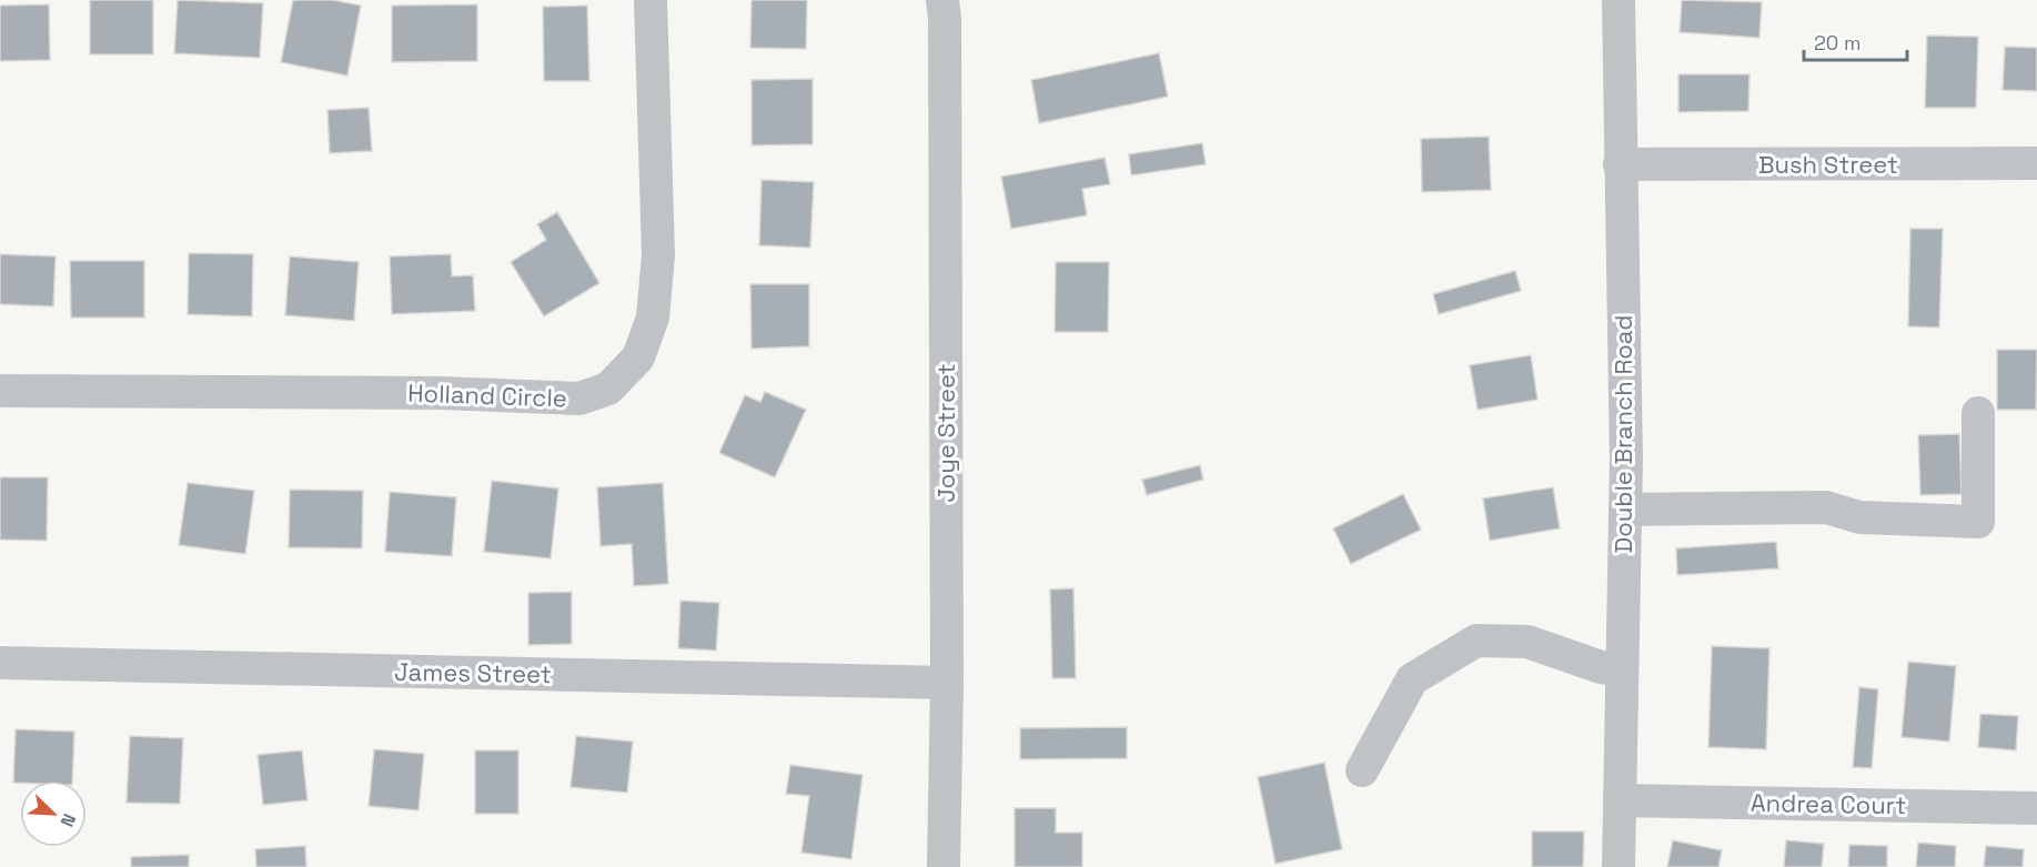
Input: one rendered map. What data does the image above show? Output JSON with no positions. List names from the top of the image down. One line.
{"streets":{"street":["Bush Street","Holland Circle","Joye Street","Double Branch Road","James Street","Andrea Court"]},"crossings":[["Bush Street","Double Branch Road"],["Joye Street","James Street"],["Double Branch Road","Andrea Court"]],"scale_bar":"20 m","north":"bottom right"}
